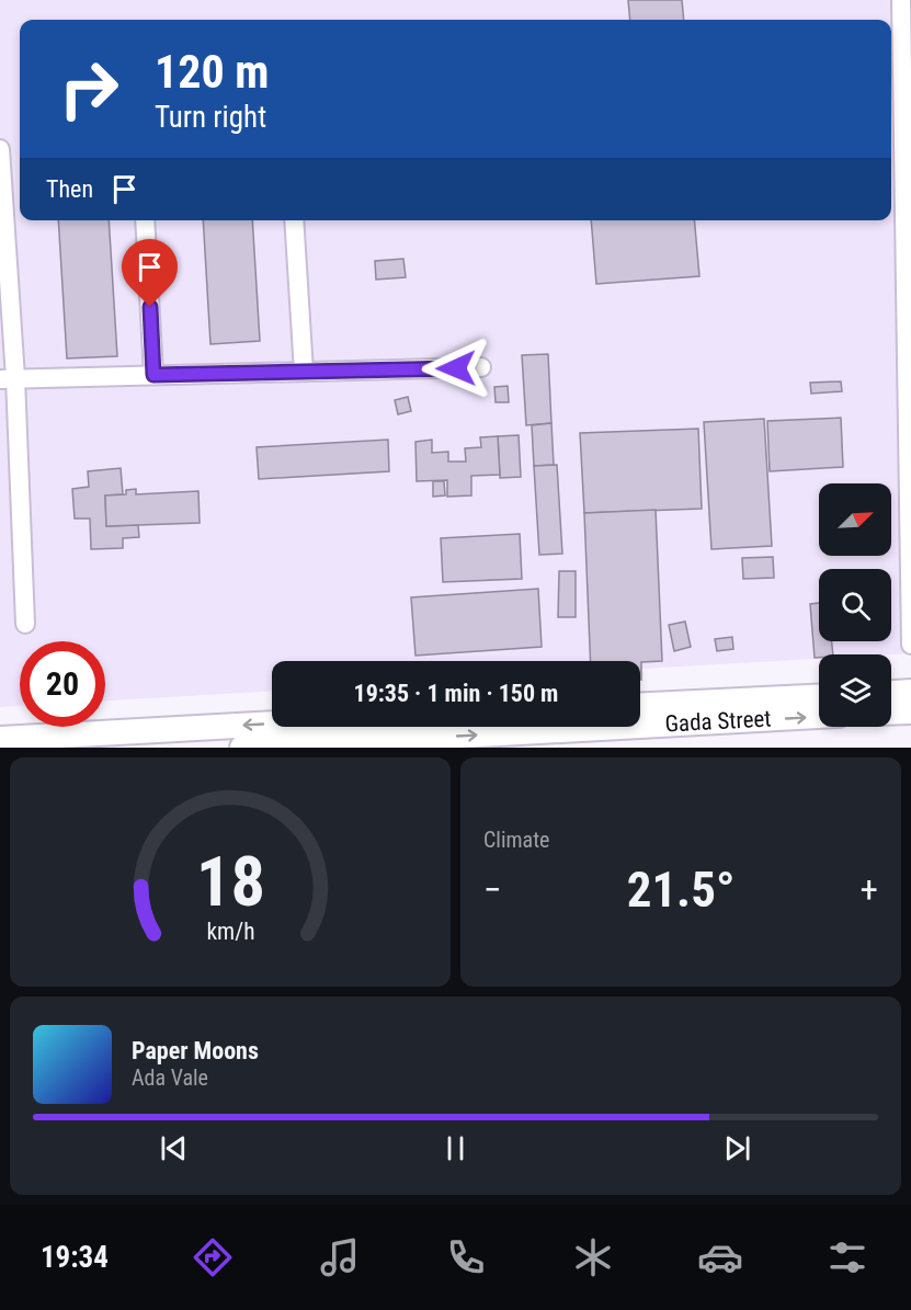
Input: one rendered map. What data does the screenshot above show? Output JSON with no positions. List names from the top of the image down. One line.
{"streets":{"main road":["Gada Street"]},"north":"top right","page":{"turn":["120 m","Turn right"],"then":"Then","limit":"20","trip":"19:35 · 1 min · 150 m","tile":"Climate","heat":["−","21.5°","+"],"song":["Paper Moons","Ada Vale"],"tabs":"19:34","gauge":["18","km/h"]}}
